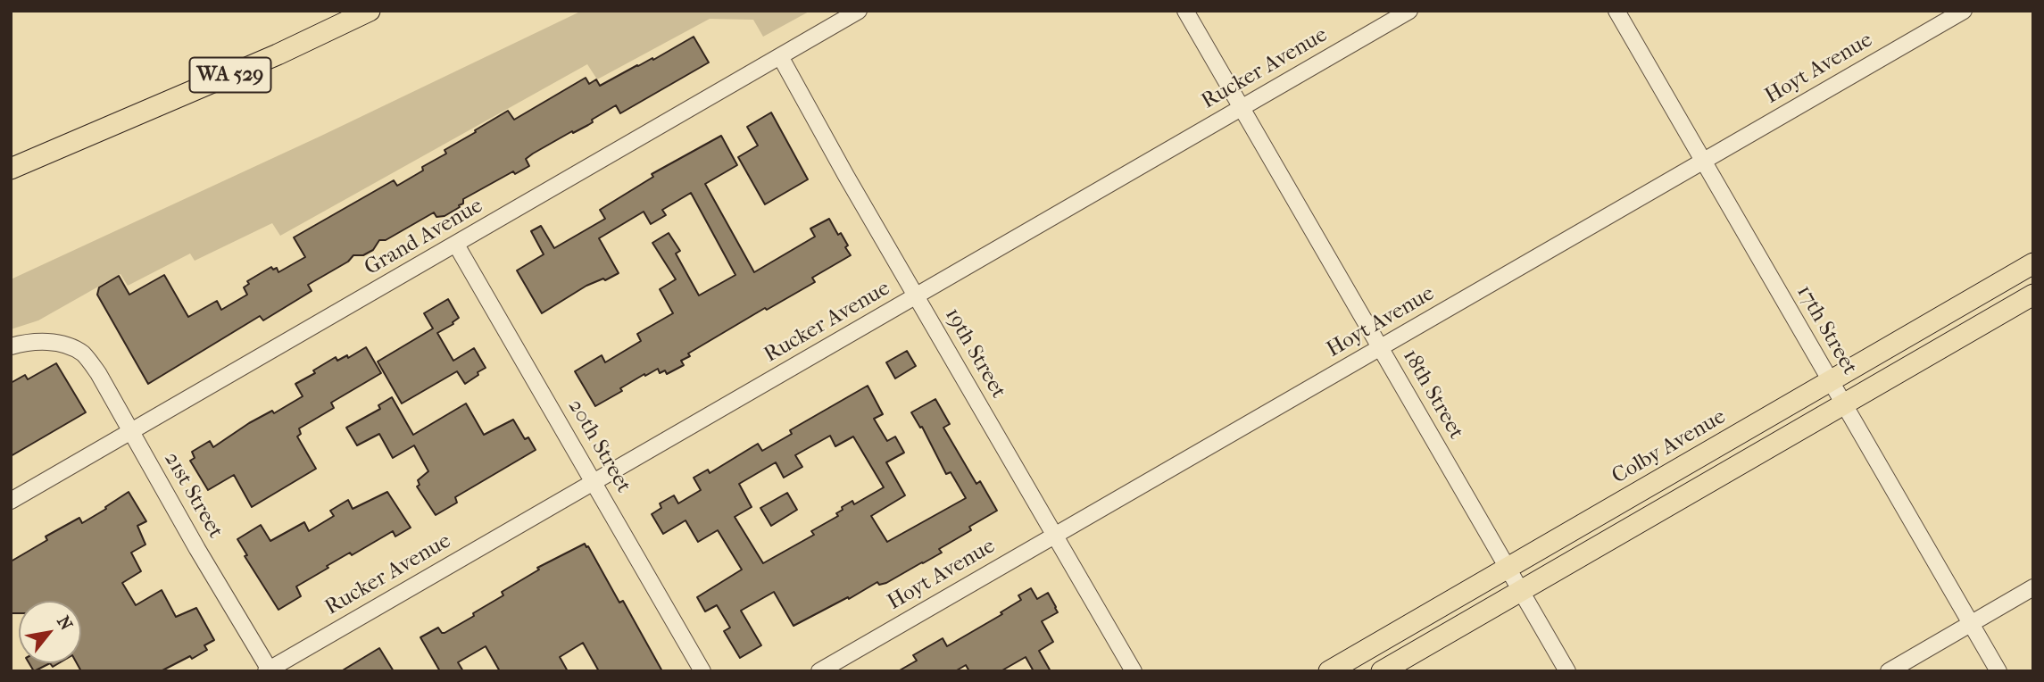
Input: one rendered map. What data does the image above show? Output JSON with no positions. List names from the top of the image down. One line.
{"streets":{"main road":["WA 529","Colby Avenue"],"street":["Rucker Avenue","Hoyt Avenue","Grand Avenue","17th Street","19th Street","18th Street","20th Street","21st Street"]},"crossings":[["Rucker Avenue","19th Street"],["Rucker Avenue","18th Street"],["Rucker Avenue","20th Street"],["Rucker Avenue","21st Street"],["Hoyt Avenue","17th Street"],["Hoyt Avenue","19th Street"],["Hoyt Avenue","18th Street"],["Grand Avenue","19th Street"],["Grand Avenue","20th Street"],["Grand Avenue","21st Street"],["17th Street","Colby Avenue"],["18th Street","Colby Avenue"]],"north":"top right"}
